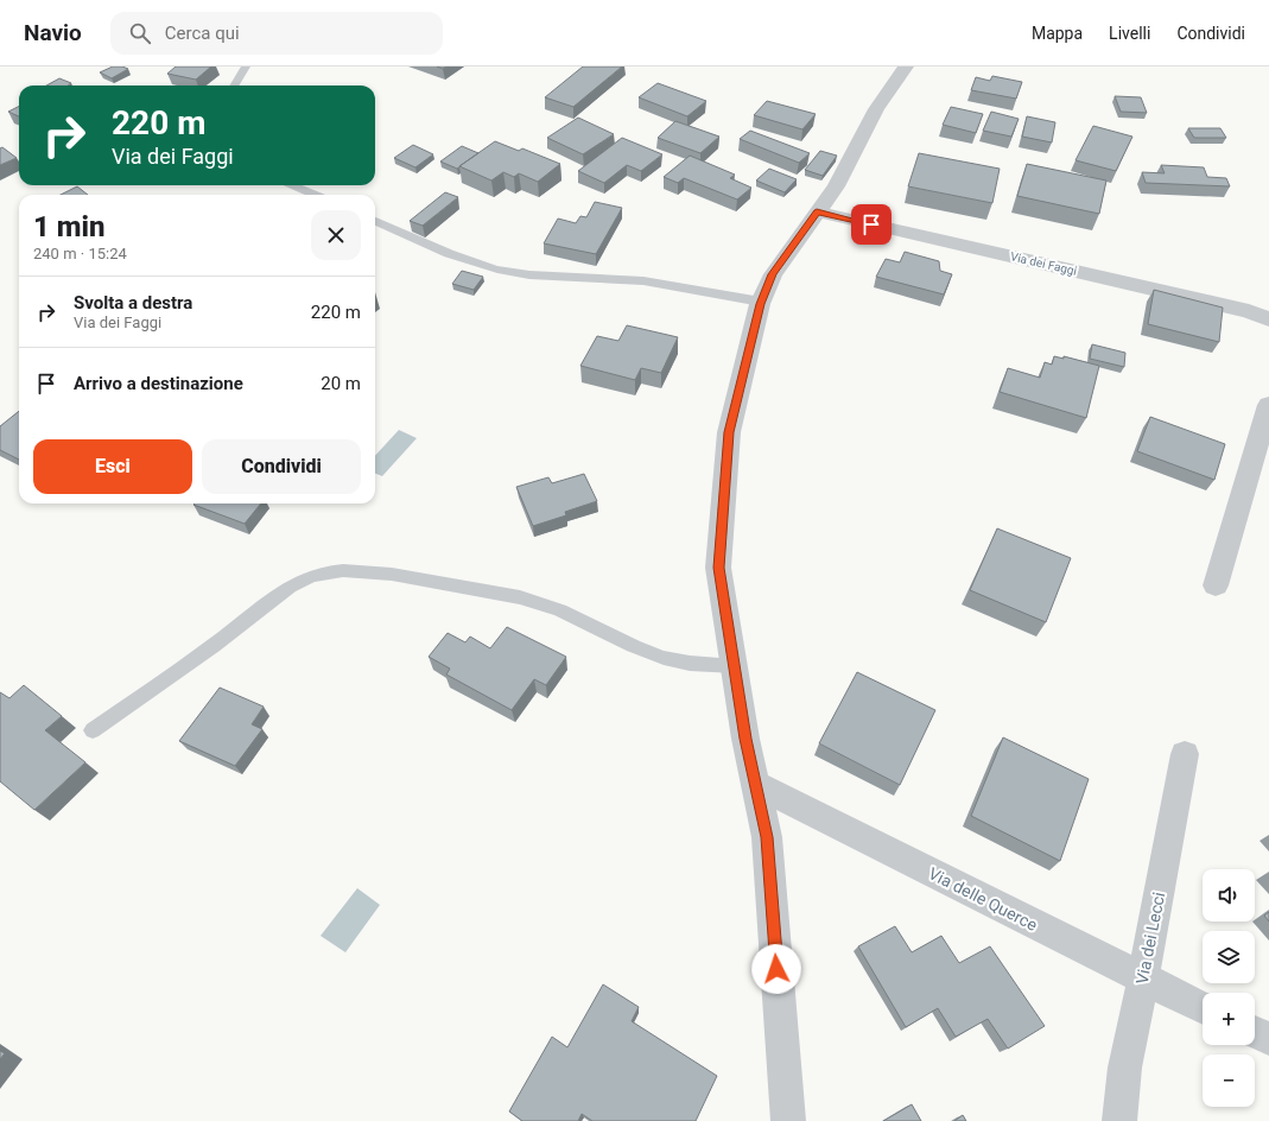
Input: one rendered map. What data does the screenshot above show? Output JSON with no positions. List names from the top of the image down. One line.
{"streets":{"street":["Via dei Faggi","Via delle Querce","Via dei Lecci"]},"crossings":[["Via delle Querce","Via dei Lecci"]],"page":{"header":"Navio","search":"Cerca qui","nav":["Mappa","Livelli","Condividi"],"turn":["220 m","Via dei Faggi"],"heading":["1 min","240 m · 15:24"],"list":[{"name":"Svolta a destra","note":"Via dei Faggi","value":"220 m"},{"name":"Arrivo a destinazione","value":"20 m"}],"buttons":["Esci","Condividi"],"map_buttons":["+","−"]}}
